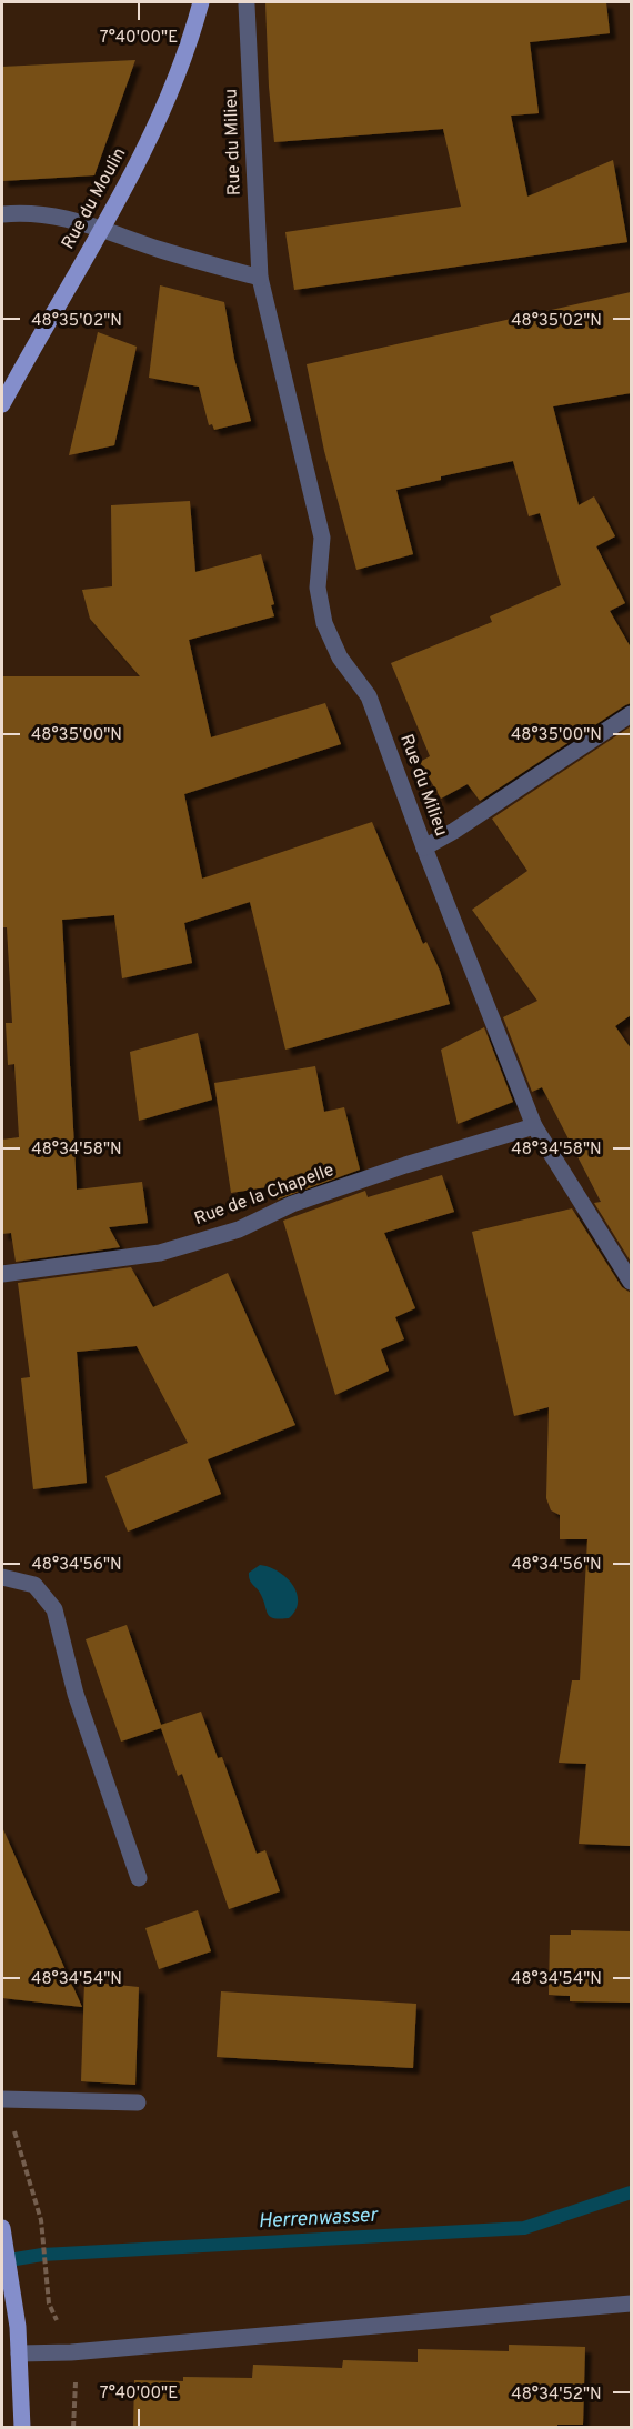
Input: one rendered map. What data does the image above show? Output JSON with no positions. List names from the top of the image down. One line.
{"streets":{"main road":["Rue du Moulin"],"street":["Rue du Milieu","Rue de la Chapelle"]},"crossings":[["Rue du Milieu","Rue de la Chapelle"]],"water":["Herrenwasser"],"coordinates":["7°40'00\"E","48°35'02\"N","48°35'00\"N","48°34'58\"N","48°34'56\"N","48°34'54\"N","48°34'52\"N"]}
